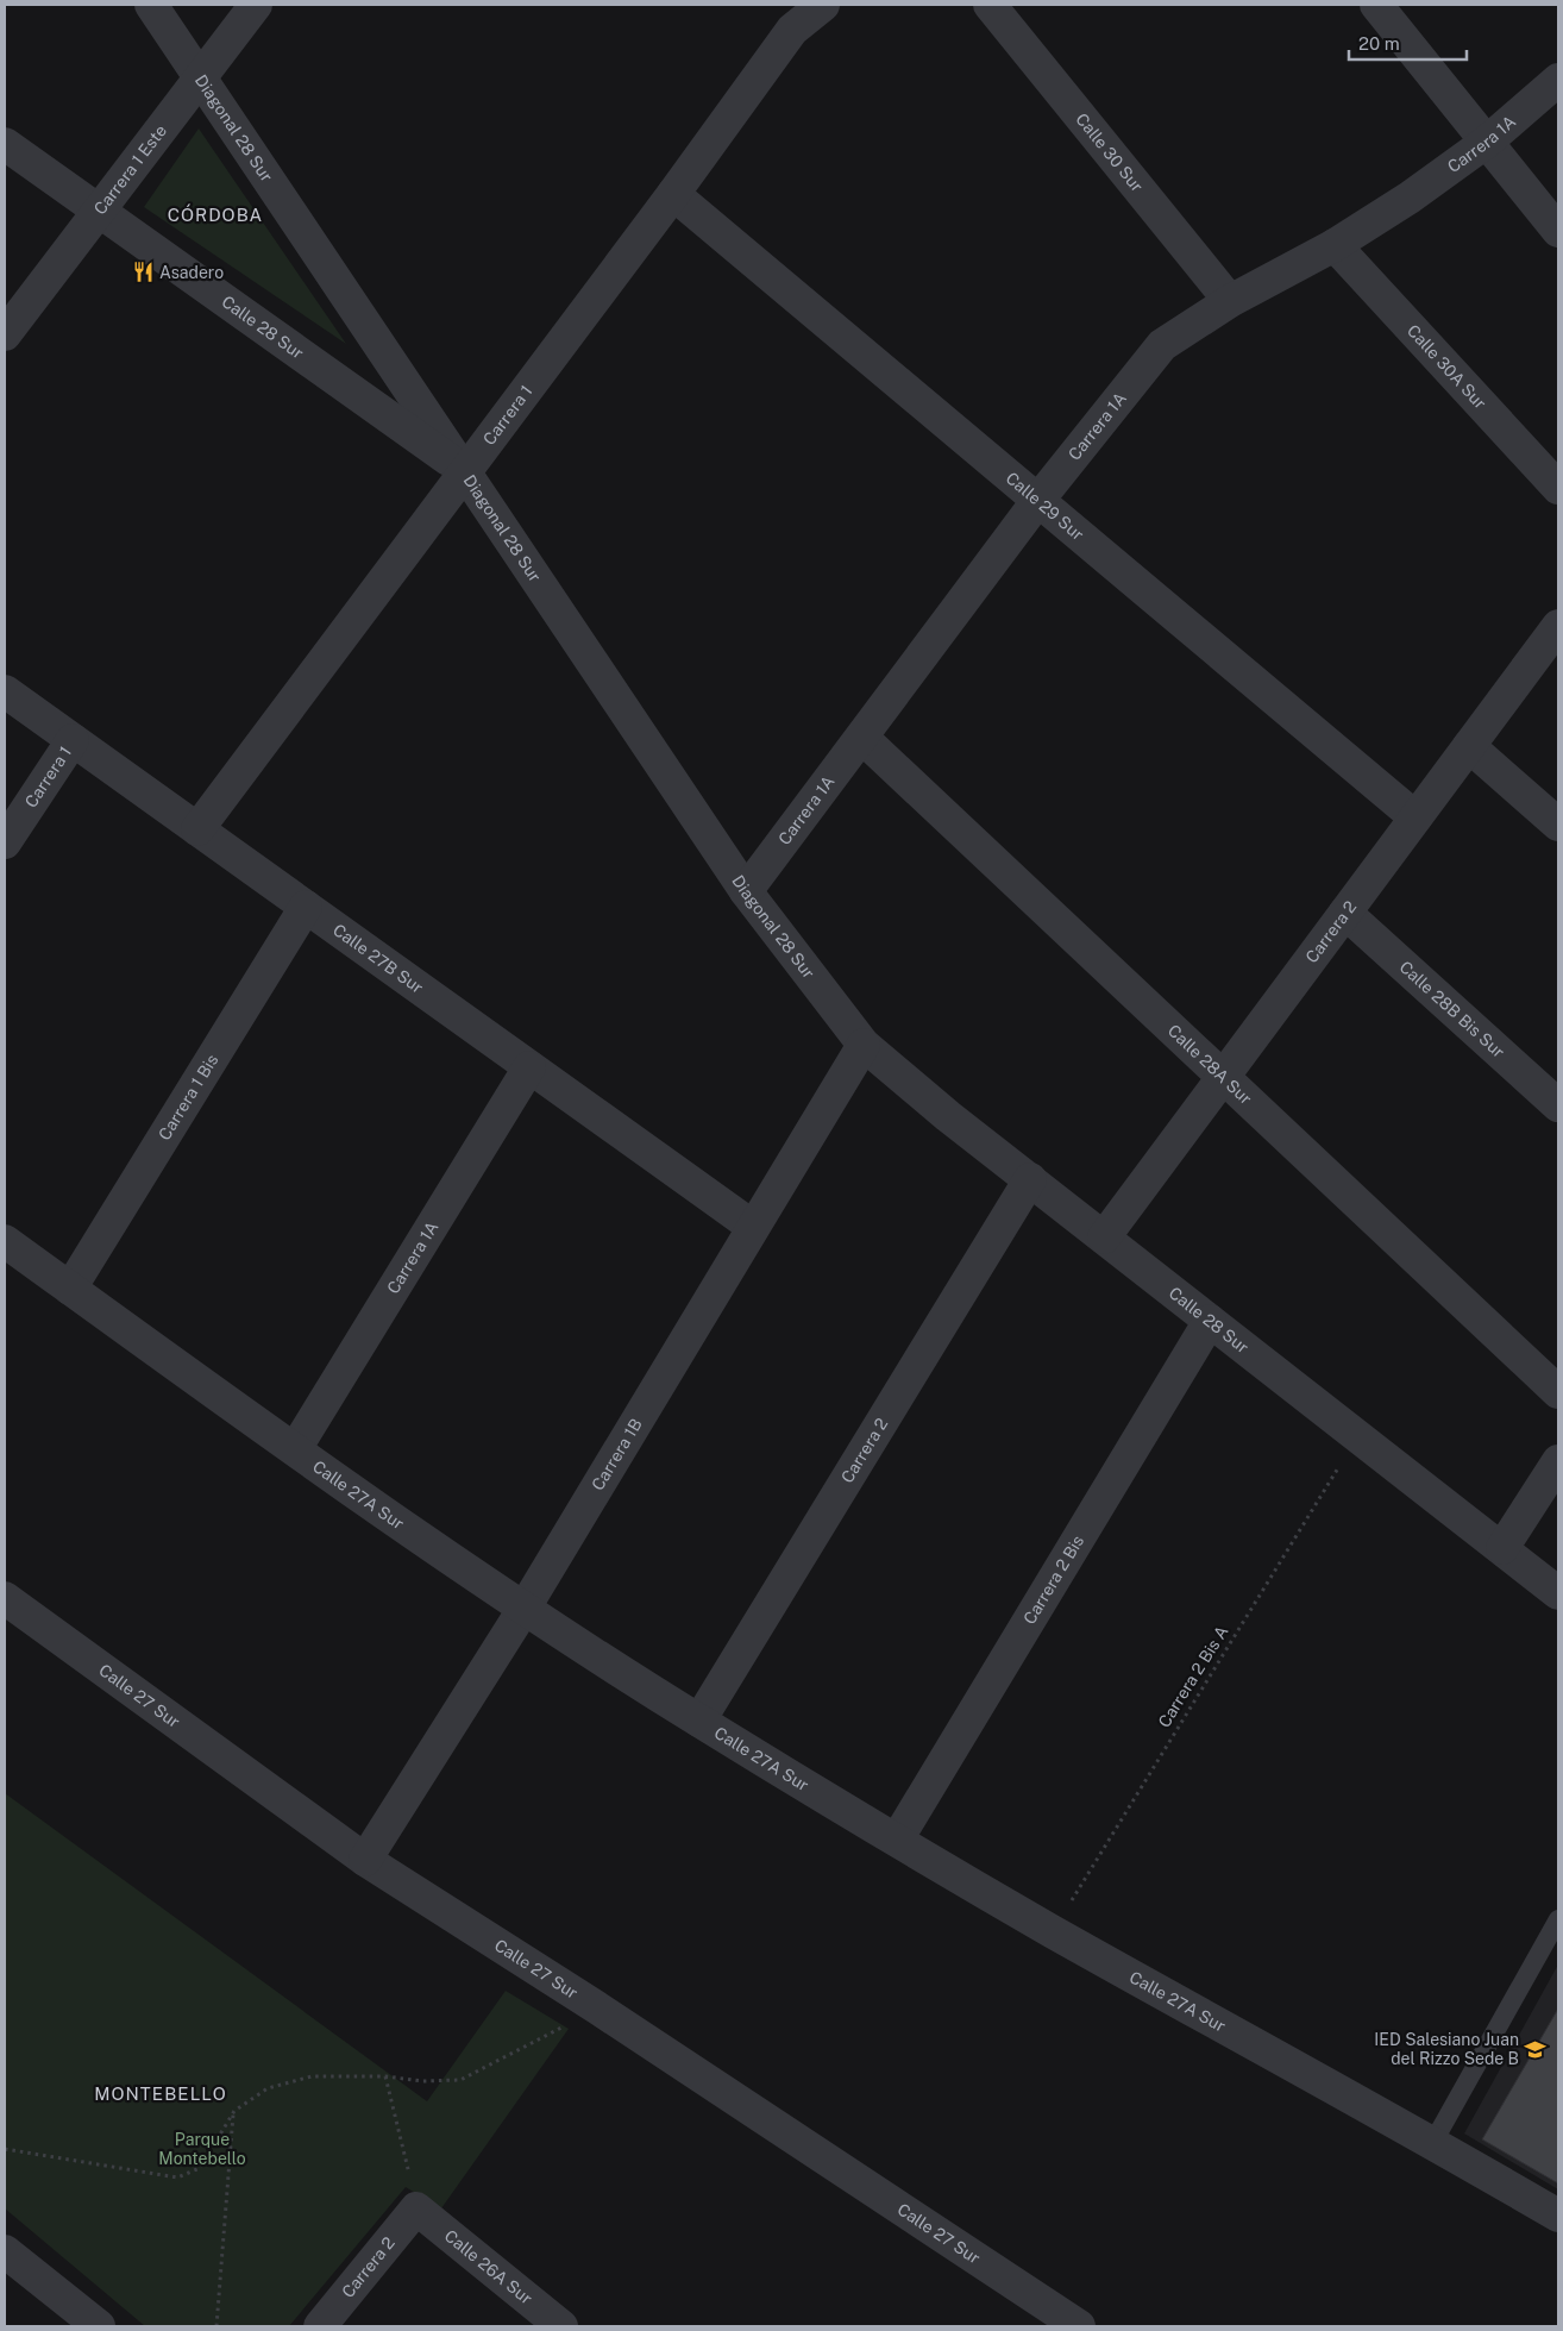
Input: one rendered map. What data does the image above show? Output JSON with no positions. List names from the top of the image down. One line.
{"streets":{"street":["Diagonal 28 Sur","Carrera 1A","Calle 30 Sur","Carrera 1 Este","Calle 28 Sur","Calle 30A Sur","Carrera 1","Calle 29 Sur","Carrera 2","Calle 27B Sur","Calle 28B Bis Sur","Calle 28A Sur","Carrera 1 Bis","Carrera 1B","Calle 27A Sur","Carrera 2 Bis","Calle 27 Sur","Calle 26A Sur"],"path":["Carrera 2 Bis A"]},"crossings":[["Diagonal 28 Sur","Carrera 1A"],["Diagonal 28 Sur","Carrera 1 Este"],["Diagonal 28 Sur","Calle 28 Sur"],["Diagonal 28 Sur","Carrera 1"],["Diagonal 28 Sur","Carrera 1B"],["Carrera 1A","Calle 30 Sur"],["Carrera 1A","Calle 30A Sur"],["Carrera 1A","Calle 29 Sur"],["Carrera 1A","Calle 27B Sur"],["Carrera 1A","Calle 28A Sur"],["Carrera 1A","Calle 27A Sur"],["Carrera 1 Este","Calle 28 Sur"],["Calle 28 Sur","Carrera 1"],["Calle 28 Sur","Carrera 2"],["Calle 28 Sur","Carrera 1B"],["Calle 28 Sur","Carrera 2 Bis"],["Calle 28 Sur","Carrera 2 Bis A"],["Carrera 1","Calle 29 Sur"],["Carrera 1","Calle 27B Sur"],["Calle 29 Sur","Carrera 2"],["Carrera 2","Calle 28B Bis Sur"],["Carrera 2","Calle 28A Sur"],["Carrera 2","Calle 27A Sur"],["Carrera 2","Calle 26A Sur"],["Calle 27B Sur","Carrera 1 Bis"],["Calle 27B Sur","Carrera 1B"],["Carrera 1 Bis","Calle 27A Sur"],["Carrera 1B","Calle 27A Sur"],["Carrera 1B","Calle 27 Sur"],["Calle 27A Sur","Carrera 2 Bis"],["Calle 27A Sur","Carrera 2 Bis A"]],"districts":["CÓRDOBA","MONTEBELLO"],"parks":["Parque Montebello"],"places":{"restaurant":["Asadero"],"school or university":["IED Salesiano Juan del Rizzo Sede B"]},"scale_bar":"20 m"}
